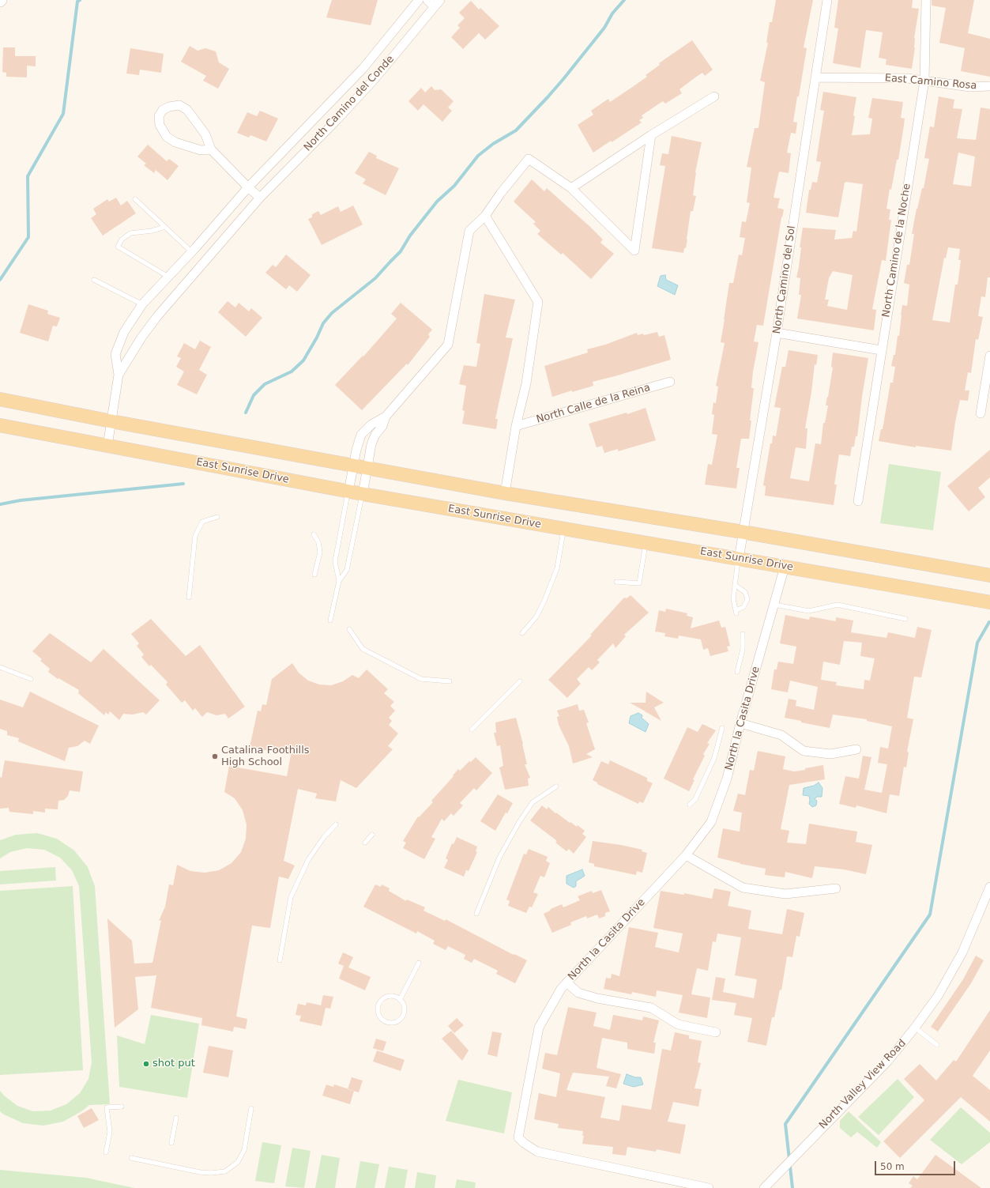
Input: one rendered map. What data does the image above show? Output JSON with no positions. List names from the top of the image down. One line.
{"streets":{"main road":["East Sunrise Drive"],"street":["East Camino Rosa","North Camino del Conde","North Camino de la Noche","North Camino del Sol","North Calle de la Reina","North la Casita Drive","North Valley View Road"]},"crossings":[["East Camino Rosa","North Camino de la Noche"],["East Camino Rosa","North Camino del Sol"],["North Camino del Conde","East Sunrise Drive"],["North Camino del Sol","East Sunrise Drive"],["East Sunrise Drive","North la Casita Drive"]],"places":["Catalina Foothills High School","shot put"],"scale_bar":"50 m"}
